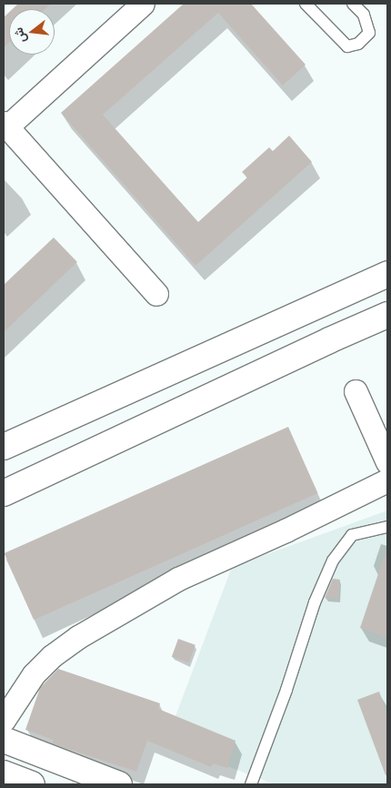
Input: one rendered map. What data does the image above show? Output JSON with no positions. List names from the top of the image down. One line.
{"north":"left"}
